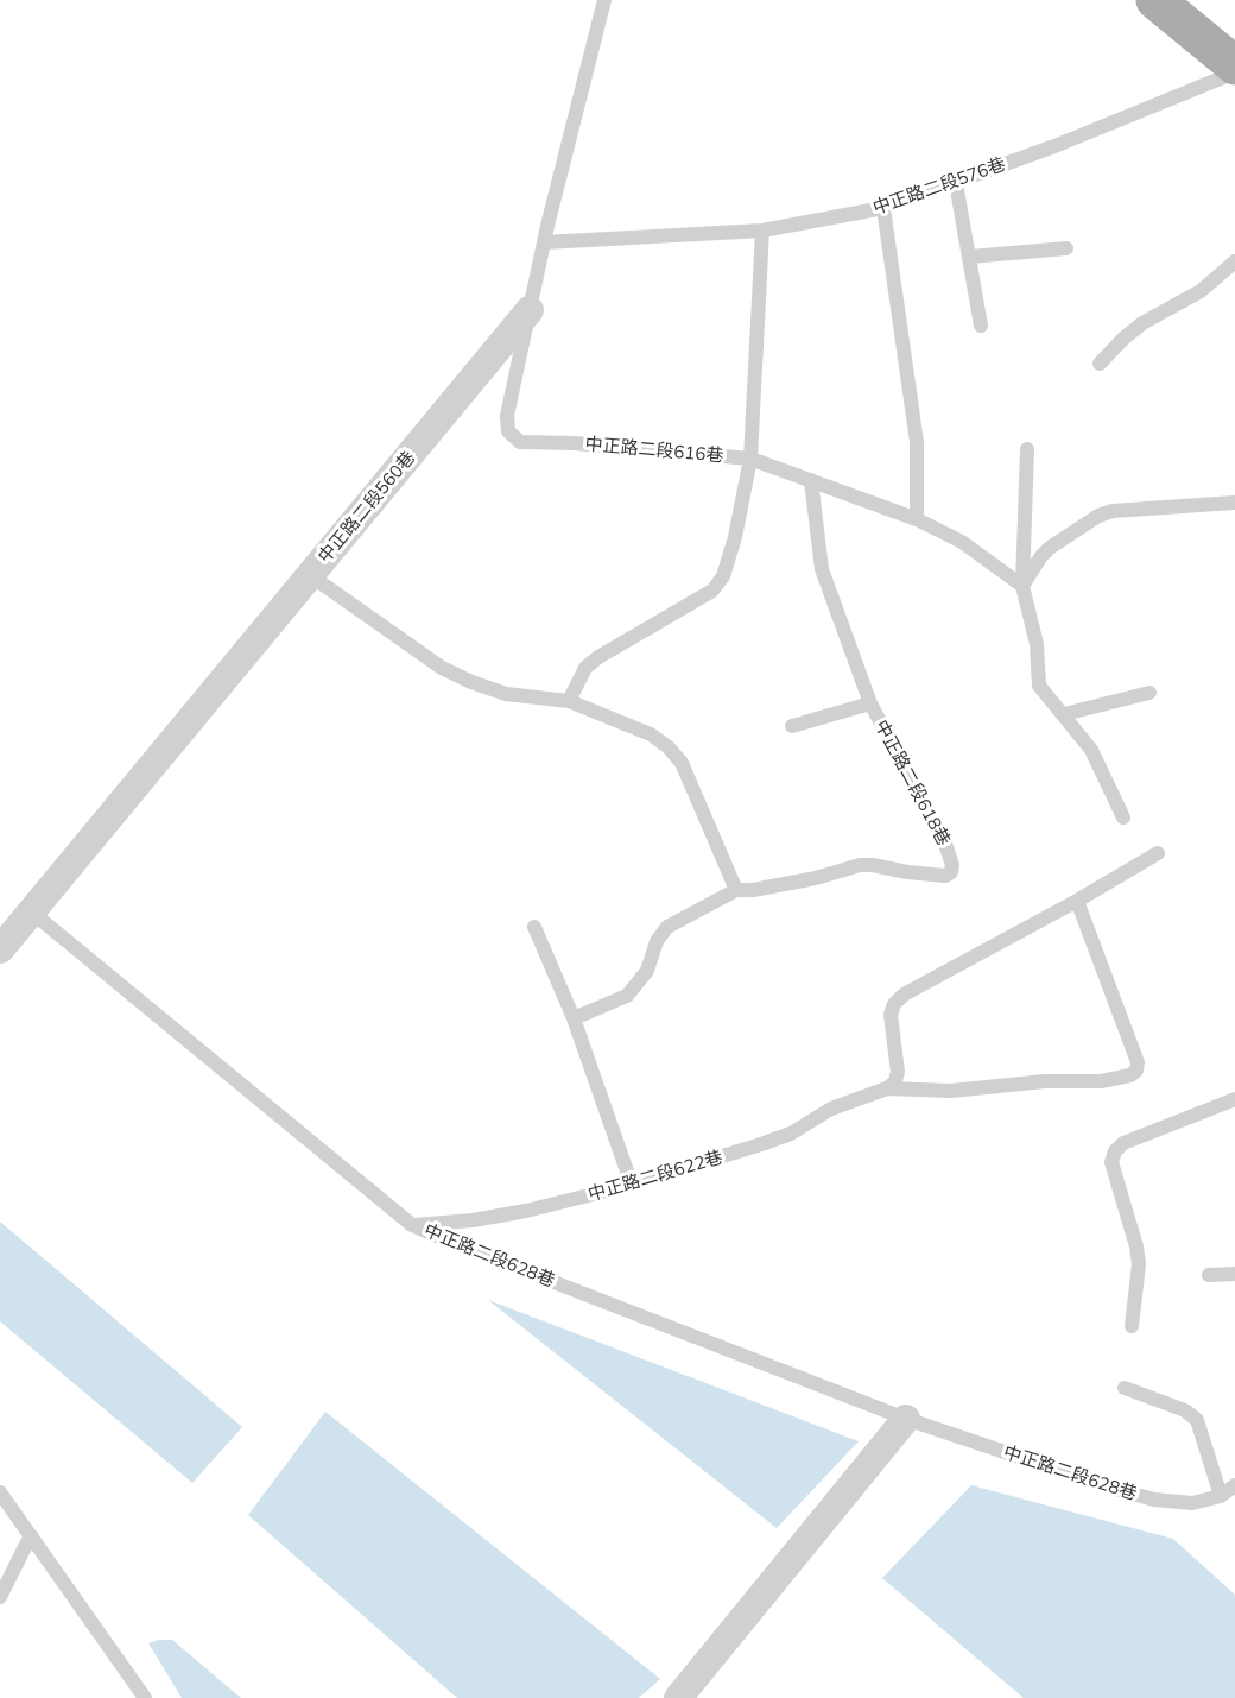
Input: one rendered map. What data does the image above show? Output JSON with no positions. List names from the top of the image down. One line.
{"streets":{"street":["中正路二段560巷"],"lane":["中正路二段576巷","中正路二段616巷","中正路二段618巷","中正路二段622巷","中正路二段628巷"]},"crossings":[["中正路二段576巷","中正路二段560巷"],["中正路二段616巷","中正路二段560巷"],["中正路二段616巷","中正路二段618巷"],["中正路二段560巷","中正路二段628巷"],["中正路二段622巷","中正路二段628巷"]]}
